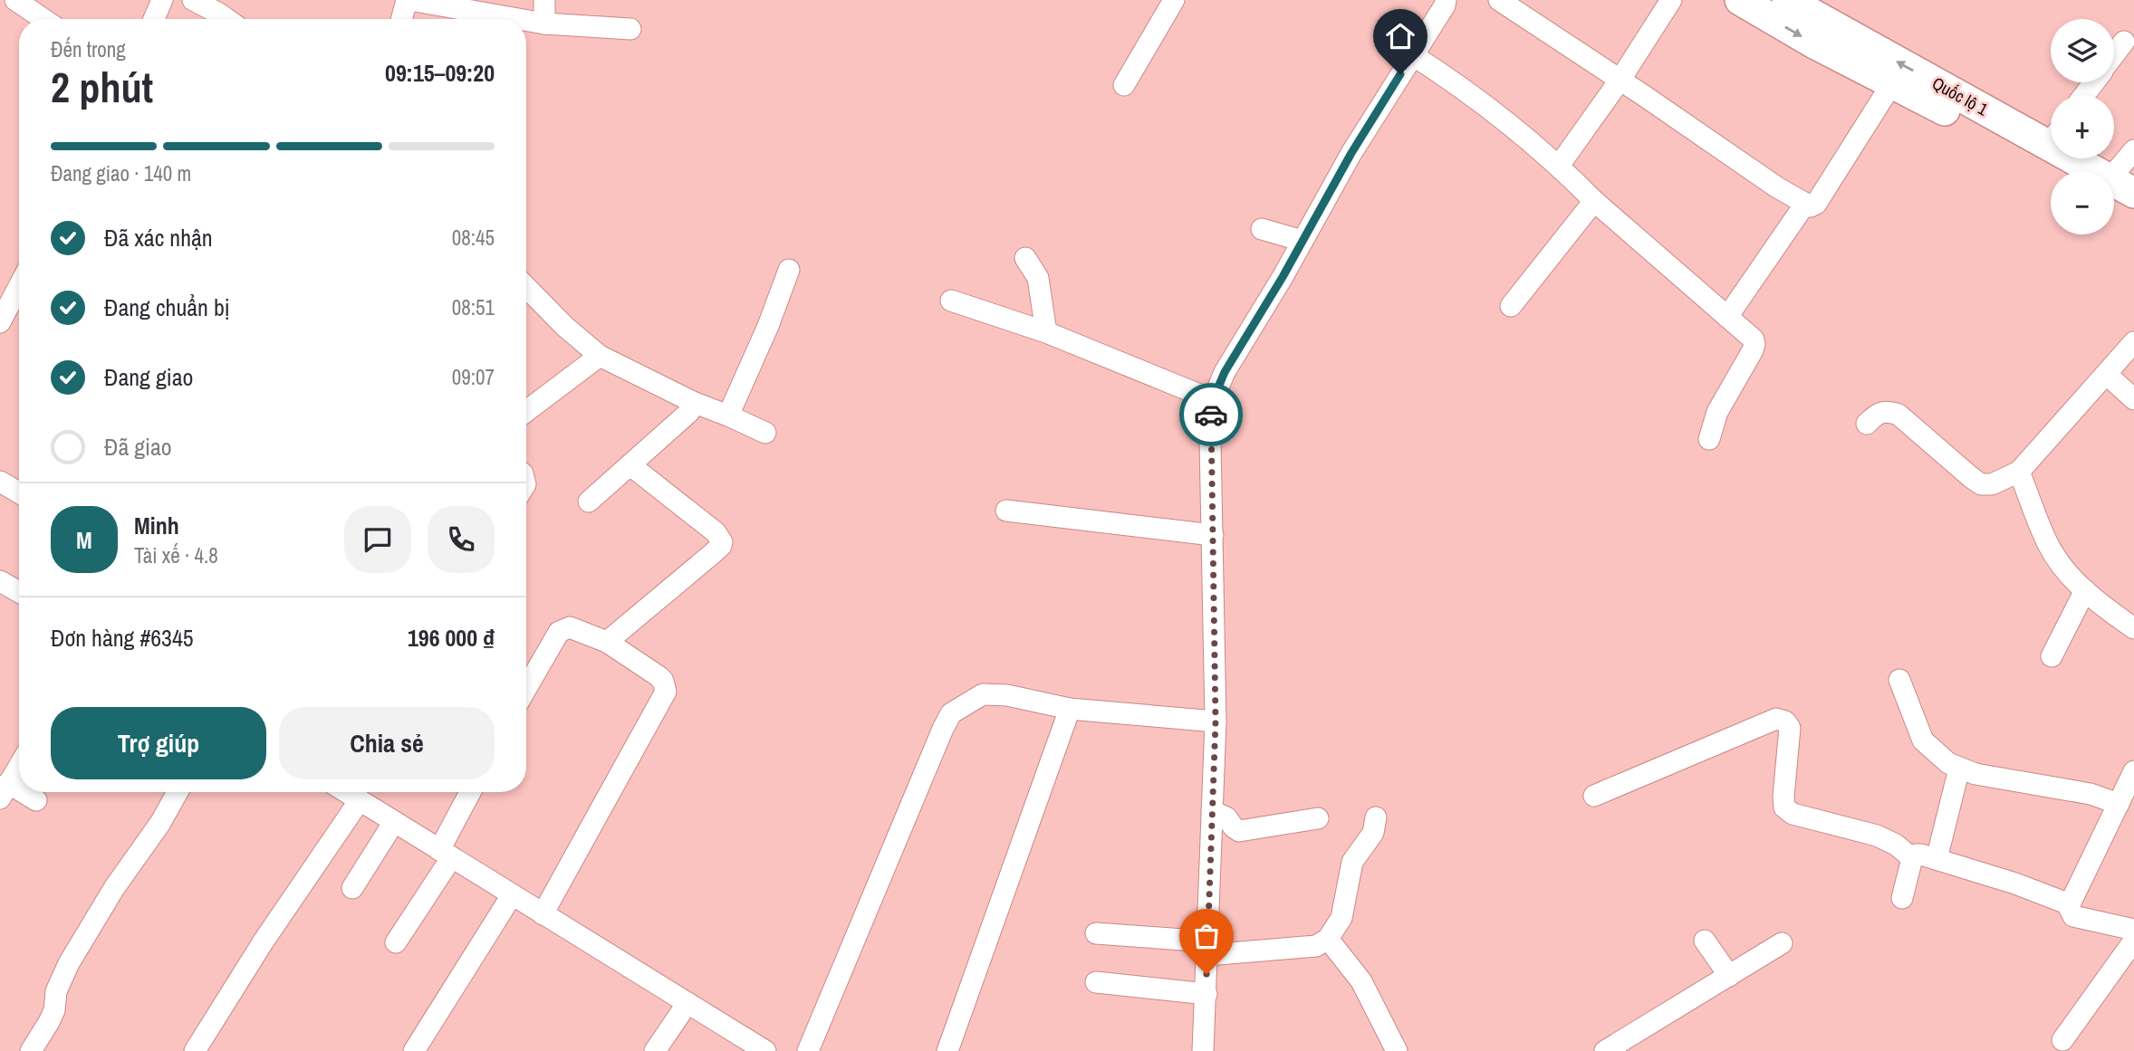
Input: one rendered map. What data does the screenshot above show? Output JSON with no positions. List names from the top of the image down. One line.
{"streets":{"highway":["Quốc lộ 1"]},"page":{"map_buttons":["+","−"],"heading":["2 phút","Đến trong","09:15–09:20"],"panel":["Minh","Tài xế · 4.8","Đơn hàng #6345","196 000 ₫"],"bar":"Đang giao · 140 m","list":[["Đã xác nhận","08:45"],["Đang chuẩn bị","08:51"],["Đang giao","09:07"],"Đã giao"],"round":"M","buttons":["Trợ giúp","Chia sẻ"]}}
